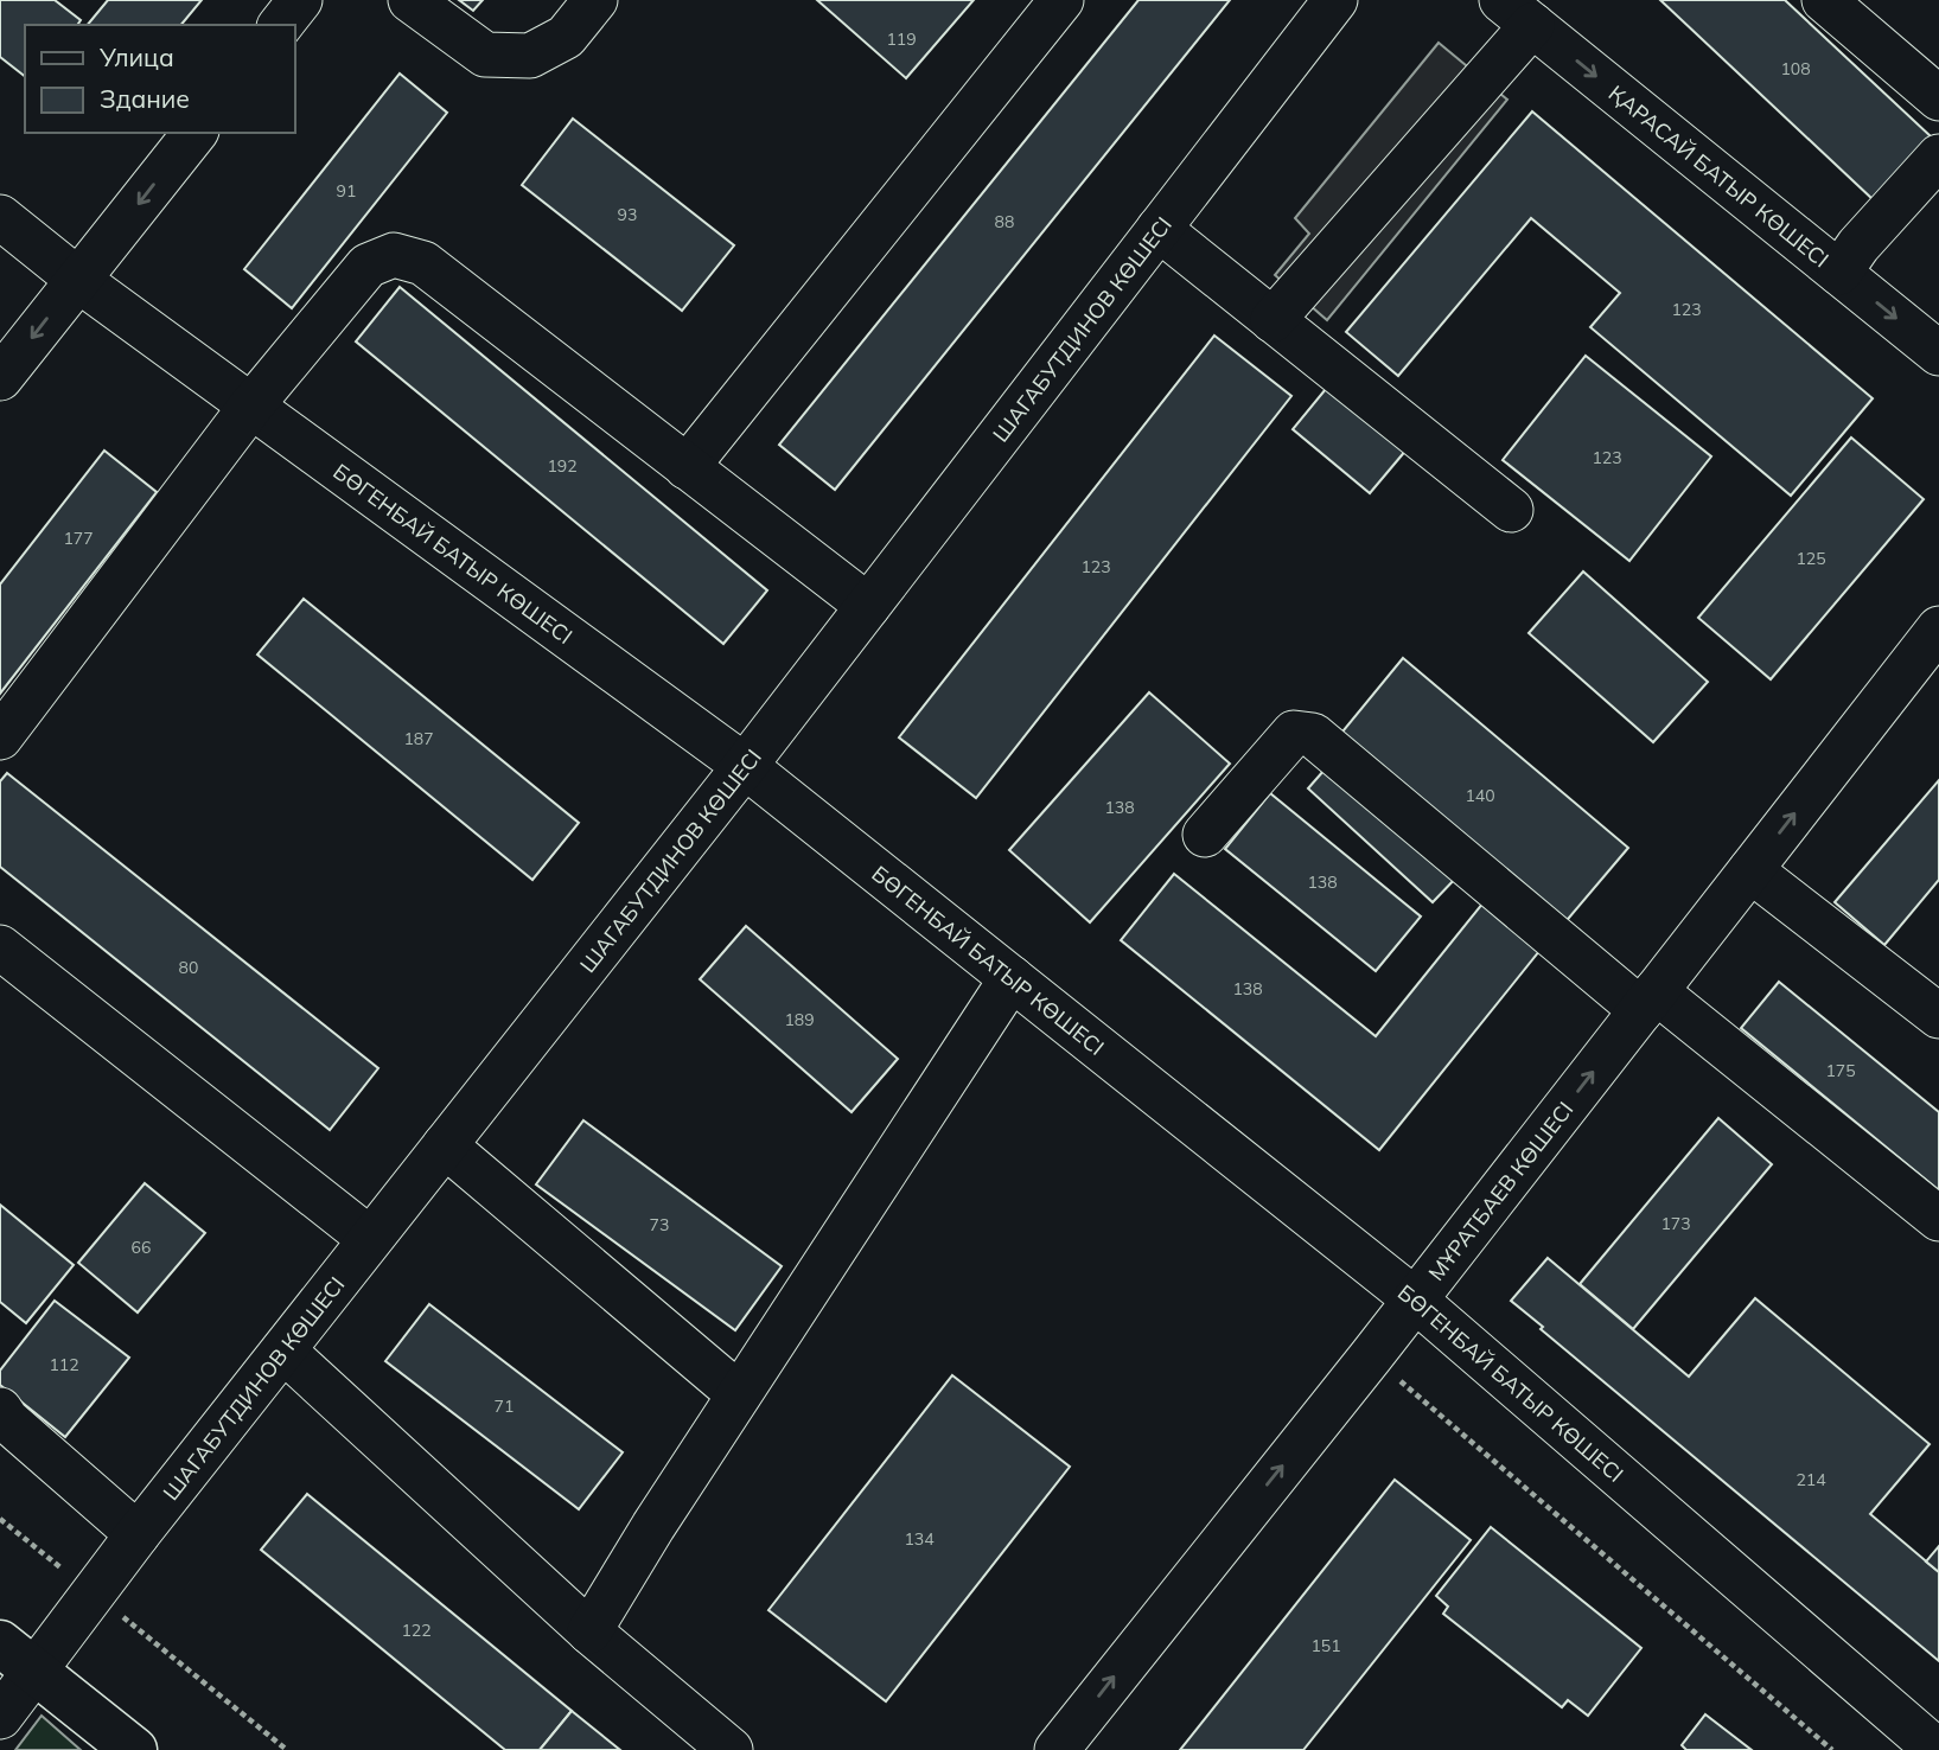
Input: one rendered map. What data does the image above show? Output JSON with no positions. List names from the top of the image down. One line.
{"streets":{"street":["ҚАРАСАЙ БАТЫР КӨШЕСІ","ШАГАБУТДИНОВ КӨШЕСІ","БӨГЕНБАЙ БАТЫР КӨШЕСІ","МҰРАТБАЕВ КӨШЕСІ"]},"crossings":[["ШАГАБУТДИНОВ КӨШЕСІ","БӨГЕНБАЙ БАТЫР КӨШЕСІ"],["БӨГЕНБАЙ БАТЫР КӨШЕСІ","МҰРАТБАЕВ КӨШЕСІ"]],"one_way":["МҰРАТБАЕВ КӨШЕСІ"],"house_numbers":["119","108","91","93","88","123","123","192","177","125","123","187","140","138","138","80","138","189","175","173","73","66","112","71","214","134","122","151"],"legend":["Улица","Здание"]}
